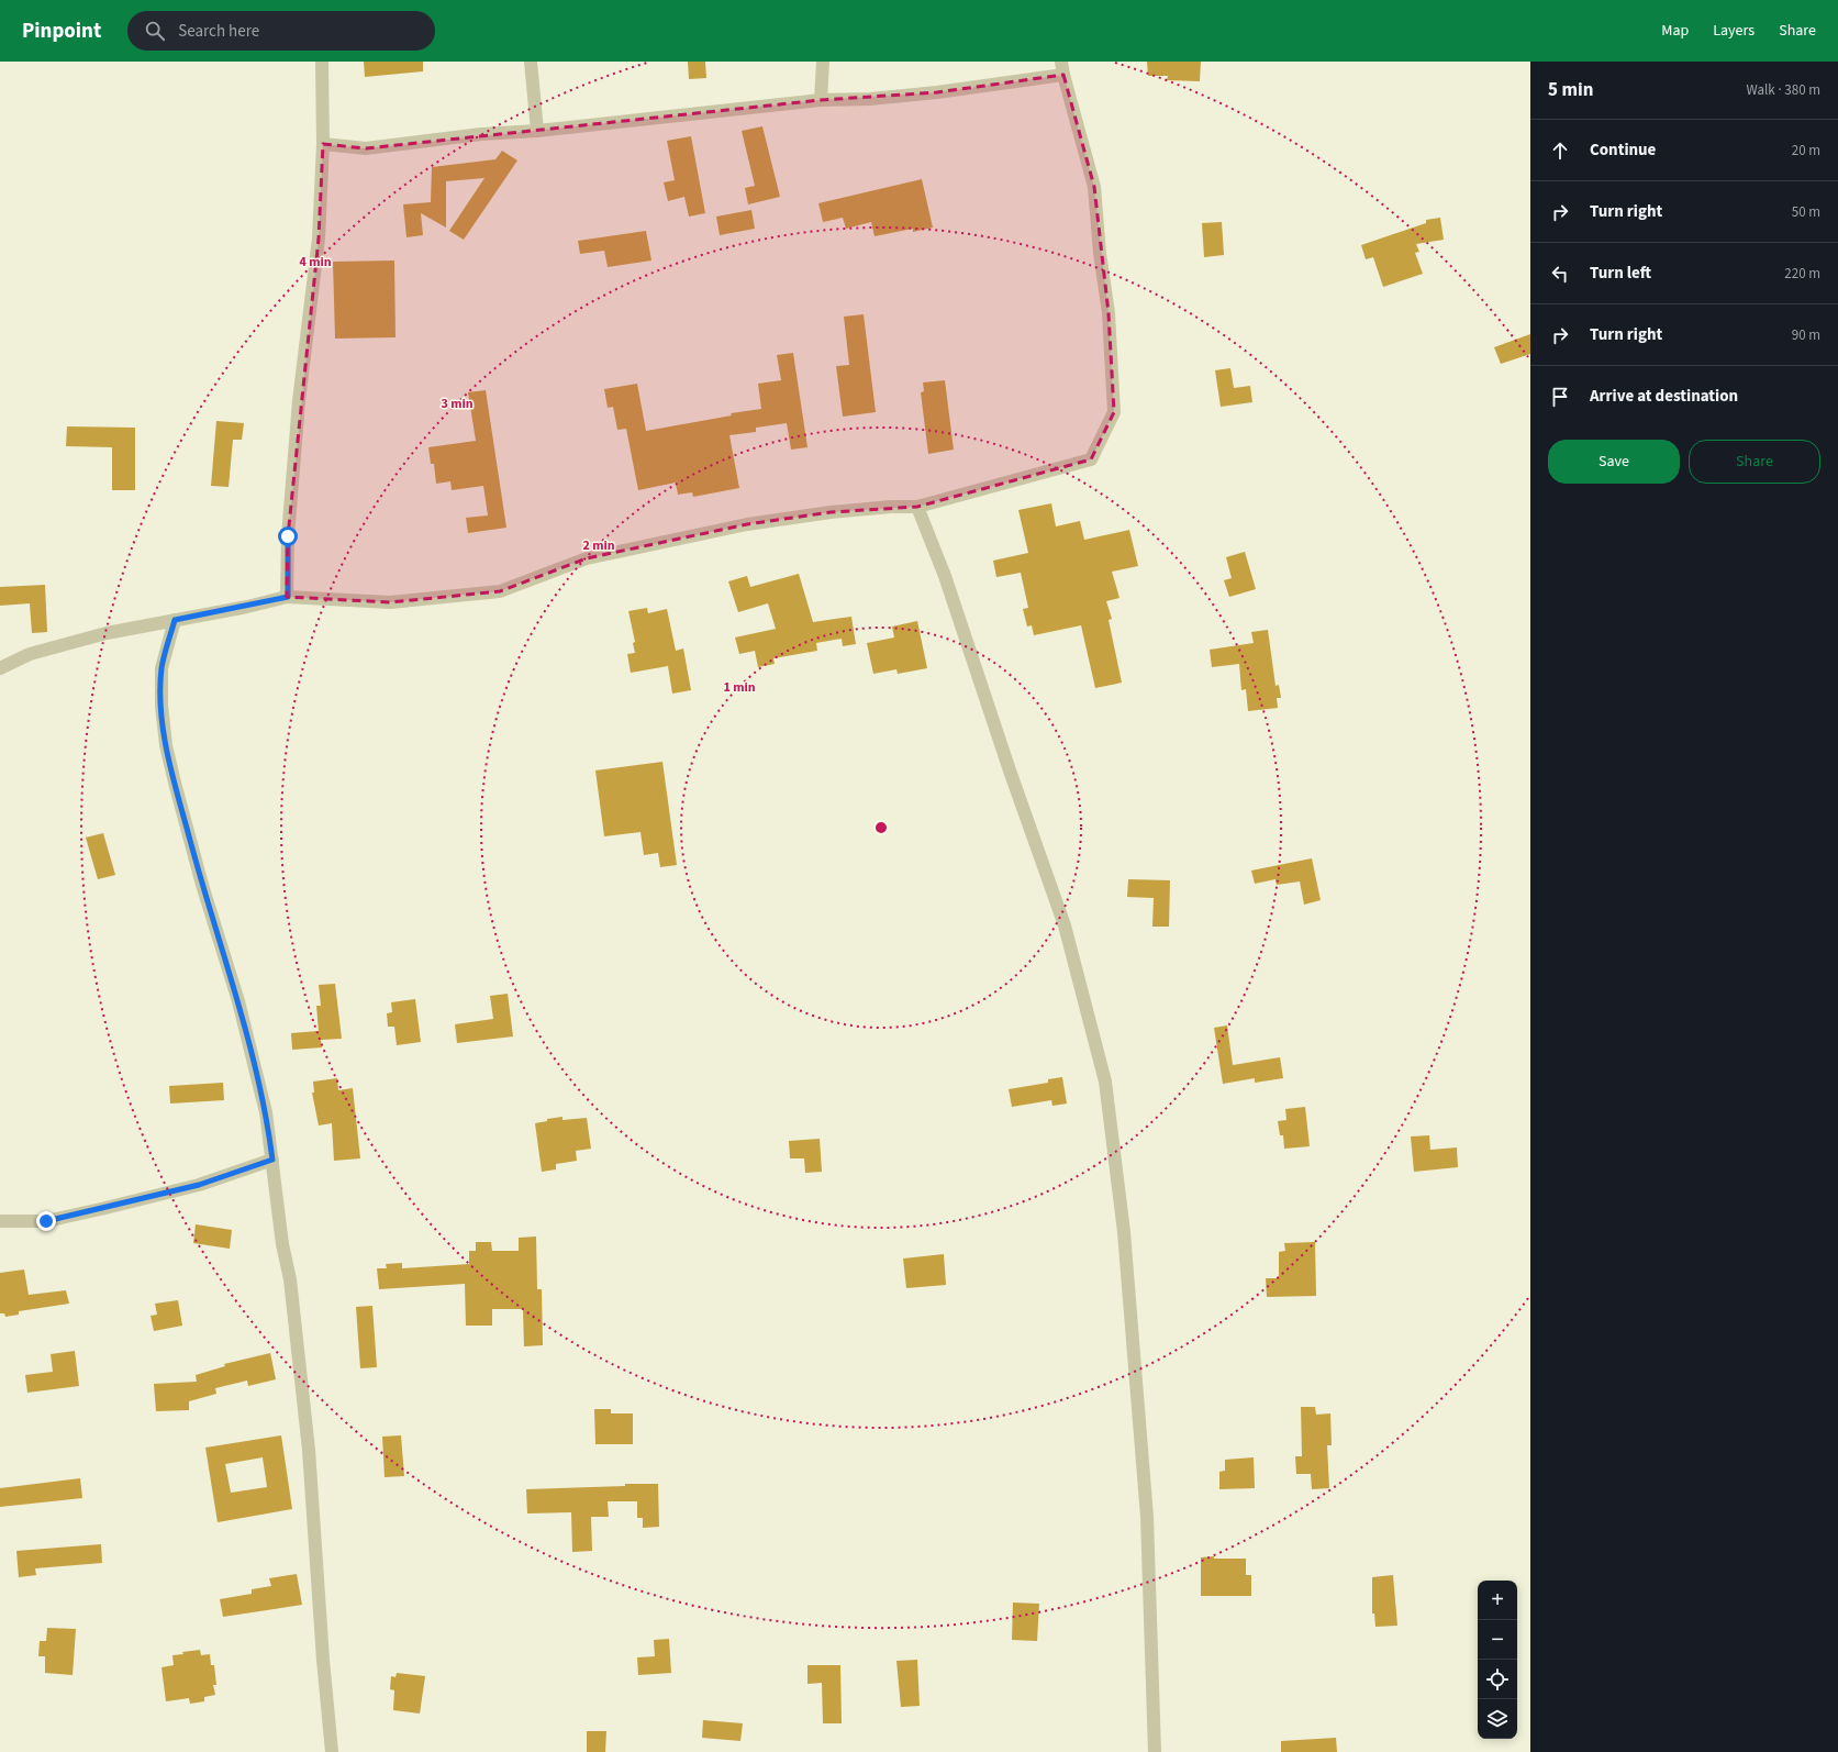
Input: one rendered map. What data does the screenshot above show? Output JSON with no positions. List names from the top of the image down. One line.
{"page":{"header":"Pinpoint","search":"Search here","nav":["Map","Layers","Share"],"heading":["5 min","Walk · 380 m"],"list":[["Continue","20 m"],["Turn right","50 m"],["Turn left","220 m"],["Turn right","90 m"],"Arrive at destination"],"buttons":["Save","Share"],"map_buttons":["+","−"]},"rings":["4 min","3 min","2 min","1 min"]}
